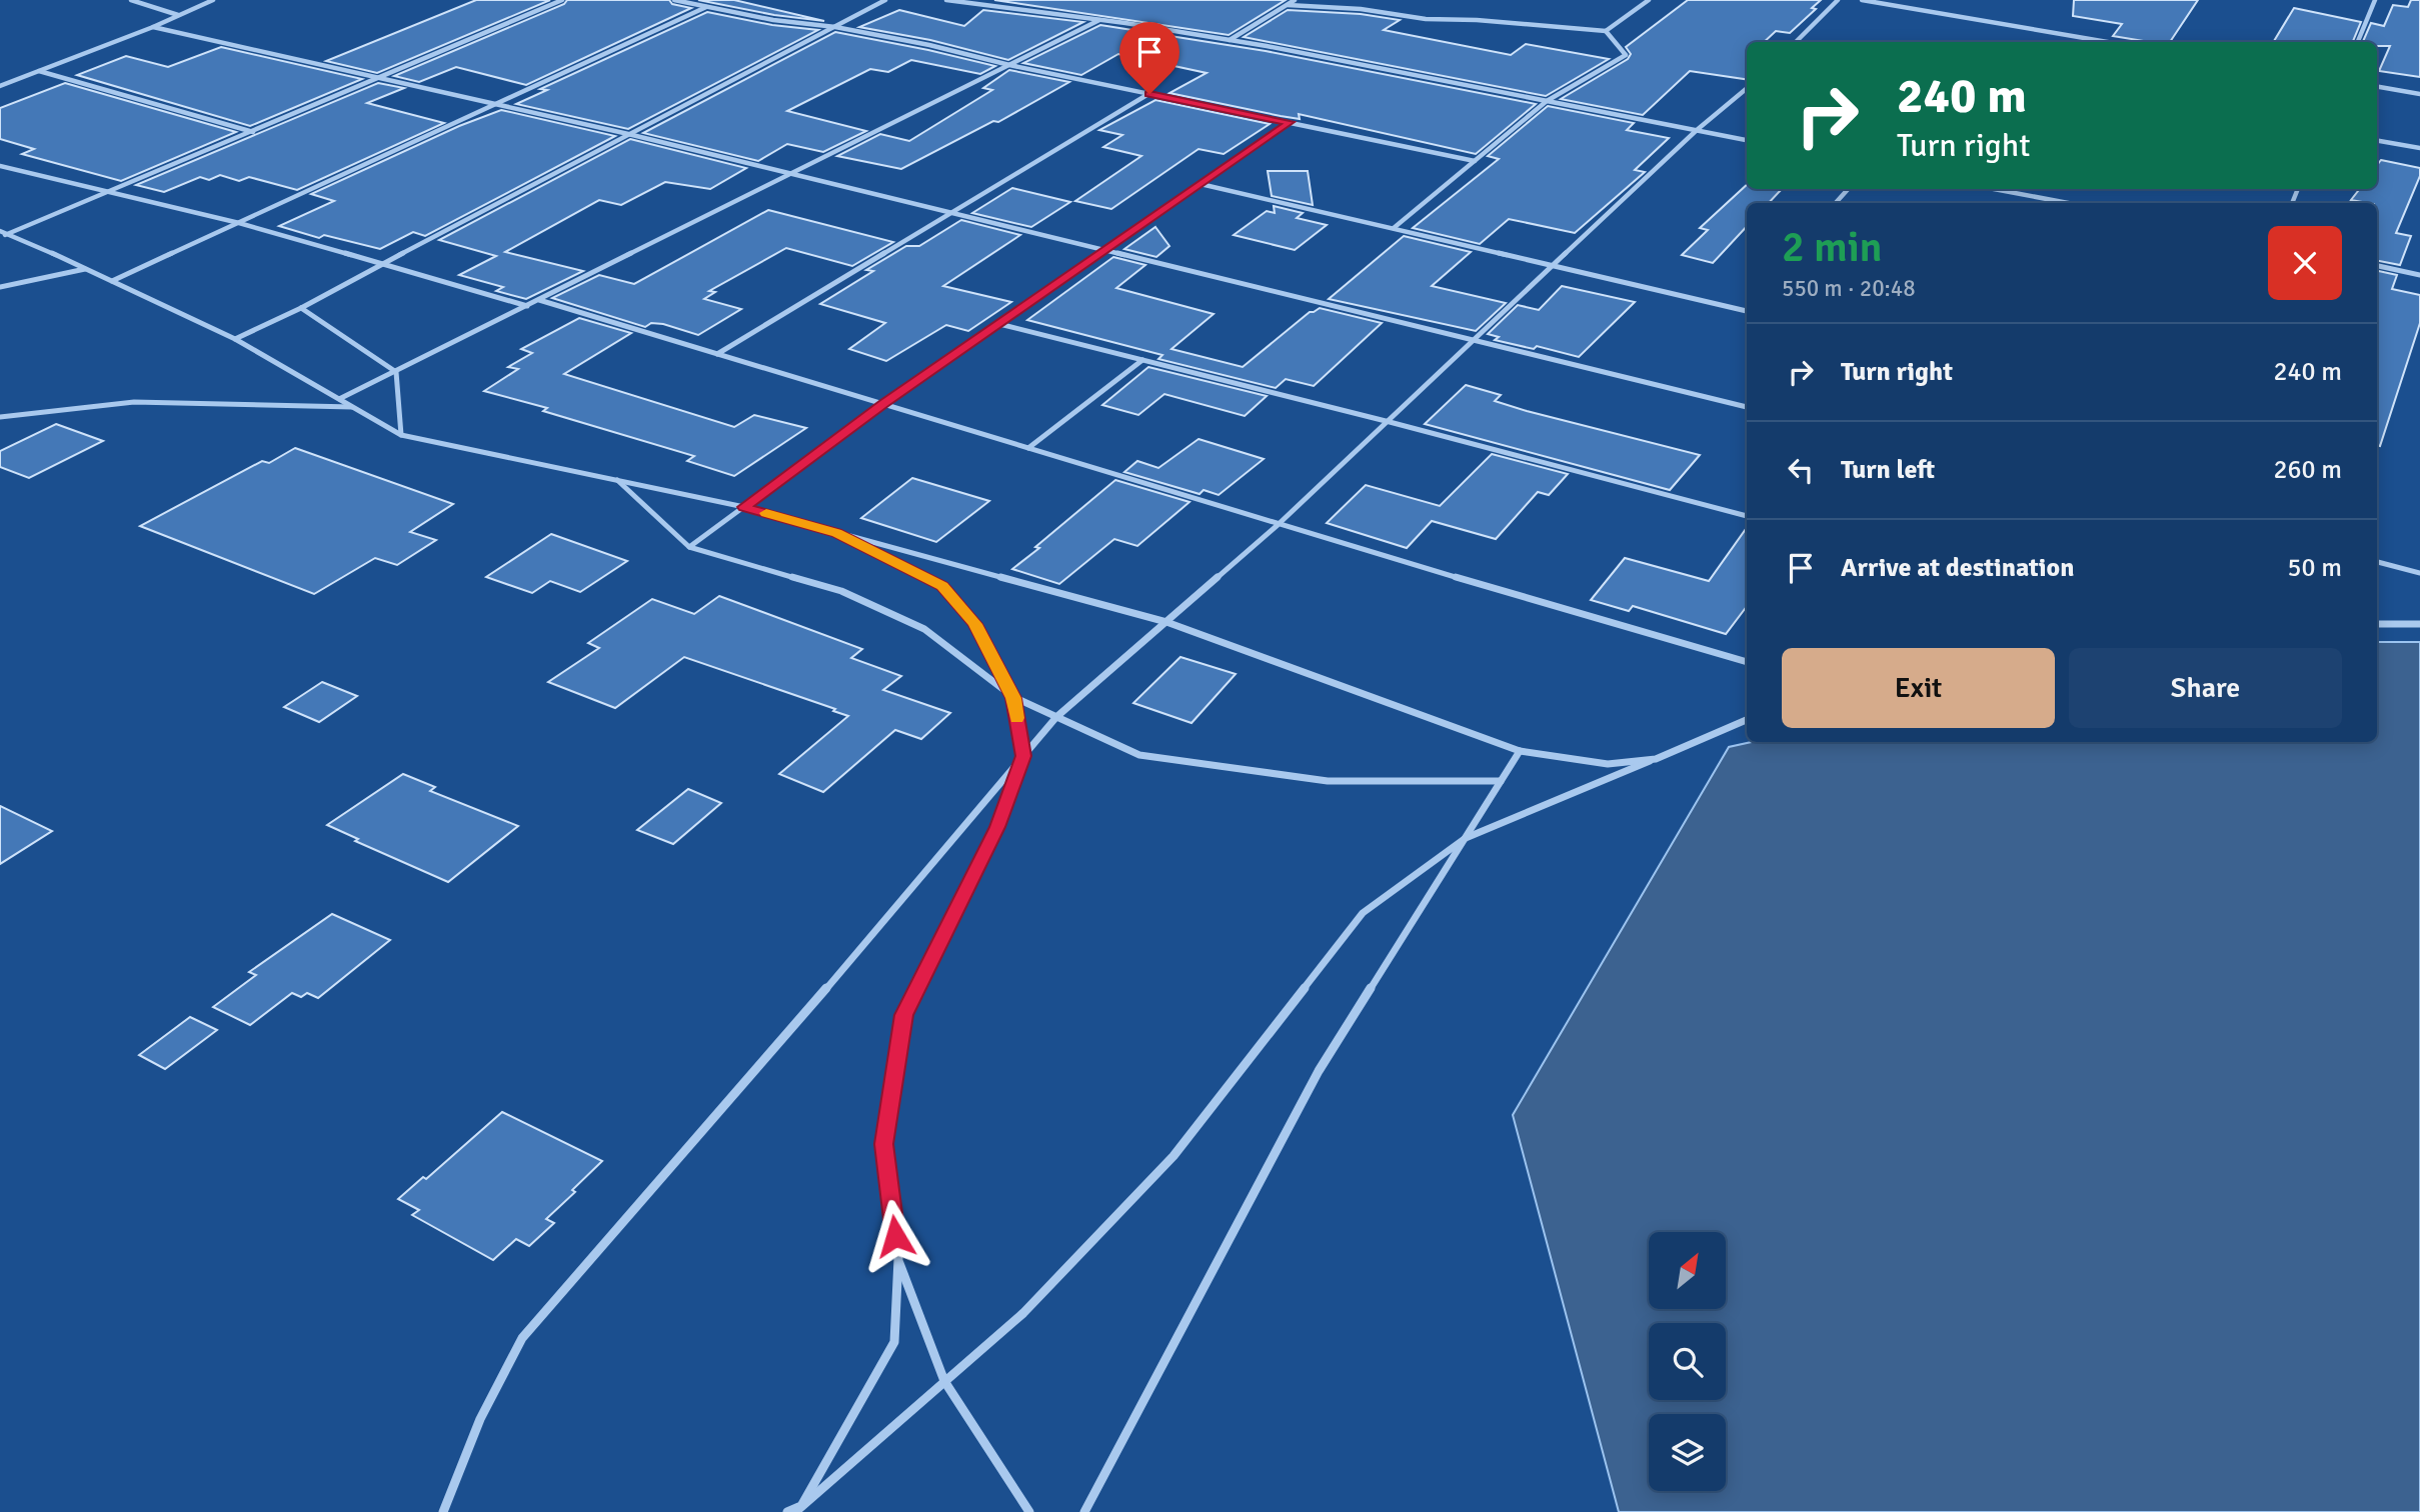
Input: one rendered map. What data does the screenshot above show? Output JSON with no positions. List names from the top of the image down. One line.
{"north":"top right","page":{"turn":["240 m","Turn right"],"heading":["2 min","550 m · 20:48"],"list":[{"name":"Turn right","value":"240 m"},{"name":"Turn left","value":"260 m"},{"name":"Arrive at destination","value":"50 m"}],"buttons":["Exit","Share"]}}
